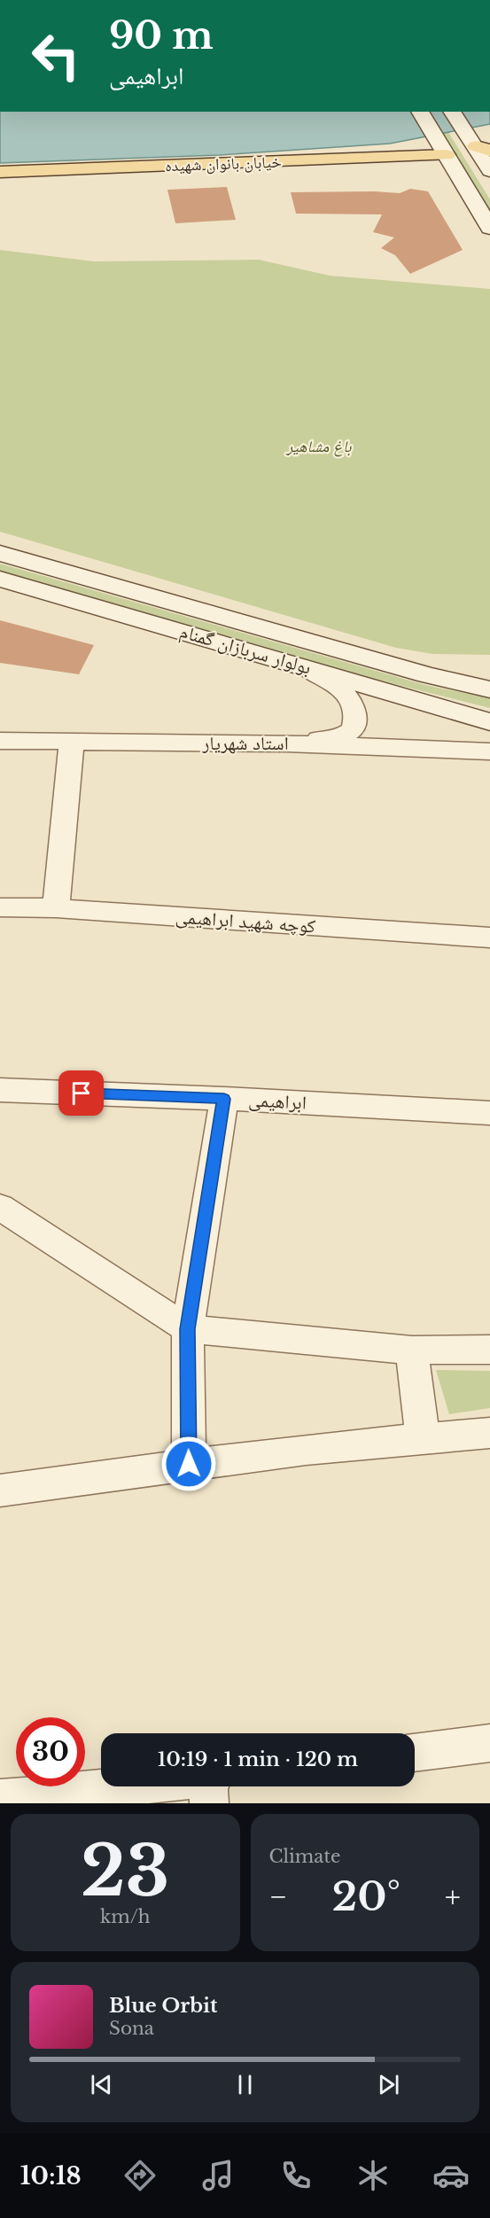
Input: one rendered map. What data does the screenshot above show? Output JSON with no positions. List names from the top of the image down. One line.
{"streets":{"main road":["خیابان بانوان شهیده","بولوار سربازان گمنام"],"street":["استاد شهریار","کوچه شهید ابراهیمی","ابراهیمی"]},"parks":["باغ مشاهیر"],"page":{"turn":["90 m","ابراهیمی"],"limit":"30","trip":"10:19 · 1 min · 120 m","tile":[["23","km/h"],"Climate"],"heat":["−","20°","+"],"song":["Blue Orbit","Sona"],"tabs":"10:18"}}
